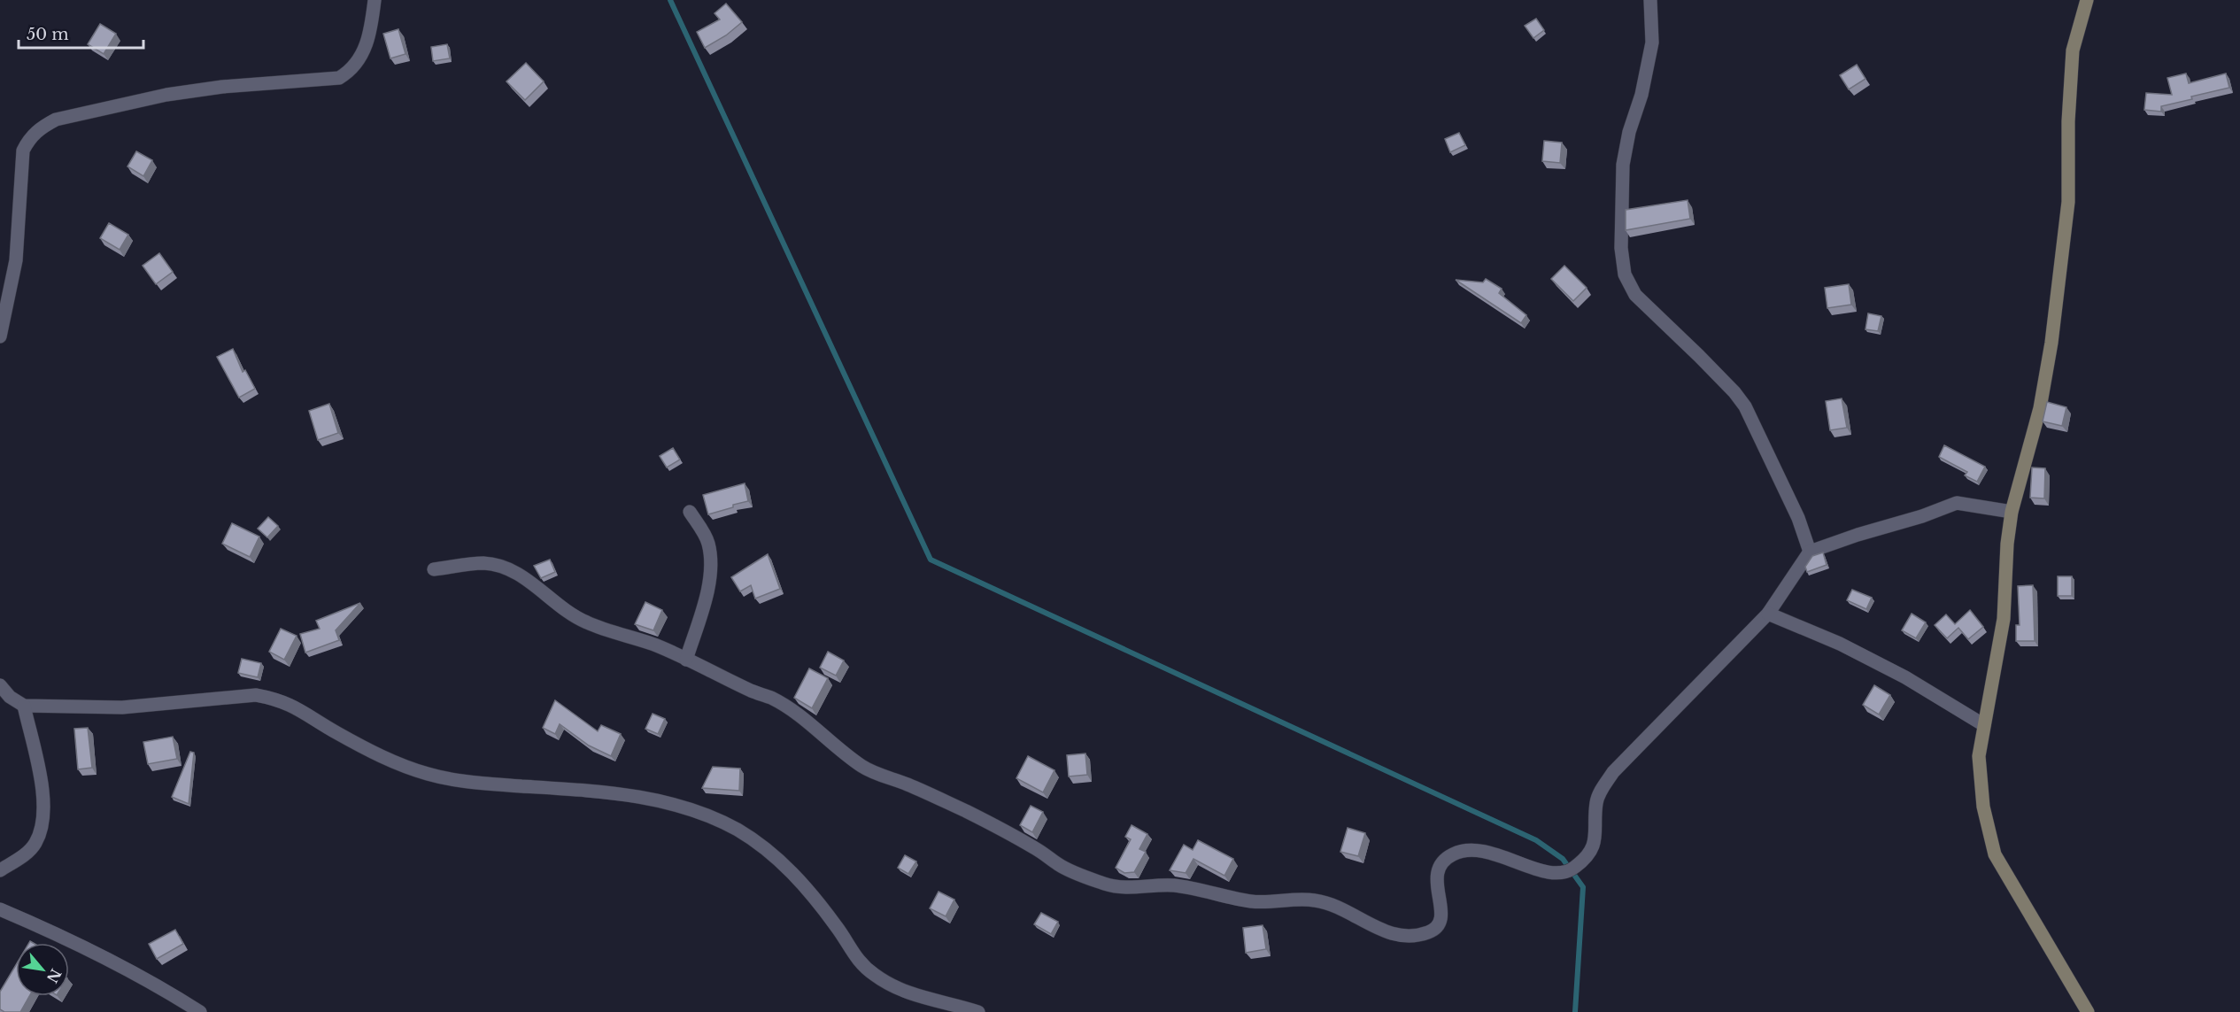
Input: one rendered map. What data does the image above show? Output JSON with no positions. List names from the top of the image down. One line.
{"scale_bar":"50 m","north":"bottom right"}
